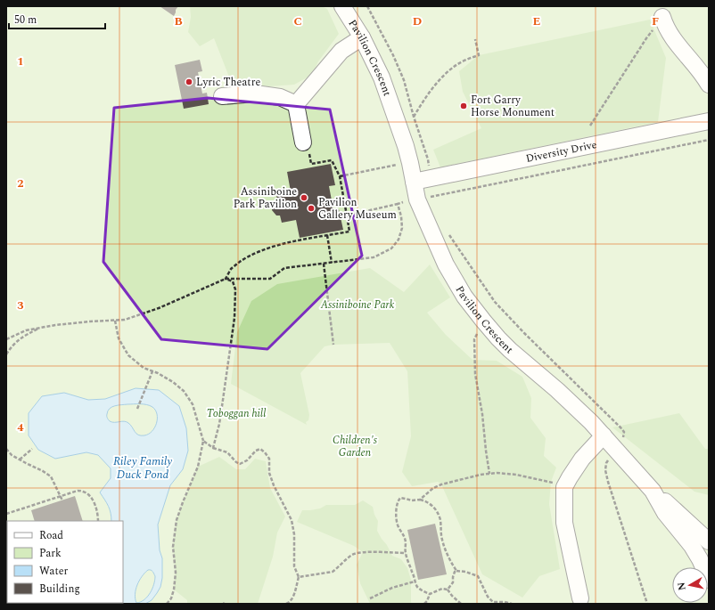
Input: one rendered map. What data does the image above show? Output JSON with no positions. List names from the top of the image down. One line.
{"streets":{"street":["Pavilion Crescent","Diversity Drive"]},"crossings":[["Pavilion Crescent","Diversity Drive"]],"water":["Riley Family Duck Pond"],"parks":["Assiniboine Park","Toboggan hill","Children's Garden"],"places":["Lyric Theatre","Fort Garry Horse Monument","Assiniboine Park Pavilion","Pavilion Gallery Museum"],"legend":["Road","Park","Water","Building"],"scale_bar":"50 m","north":"left","grid":{"columns":["B","C","D","E","F"],"rows":["1","2","3","4"]}}
